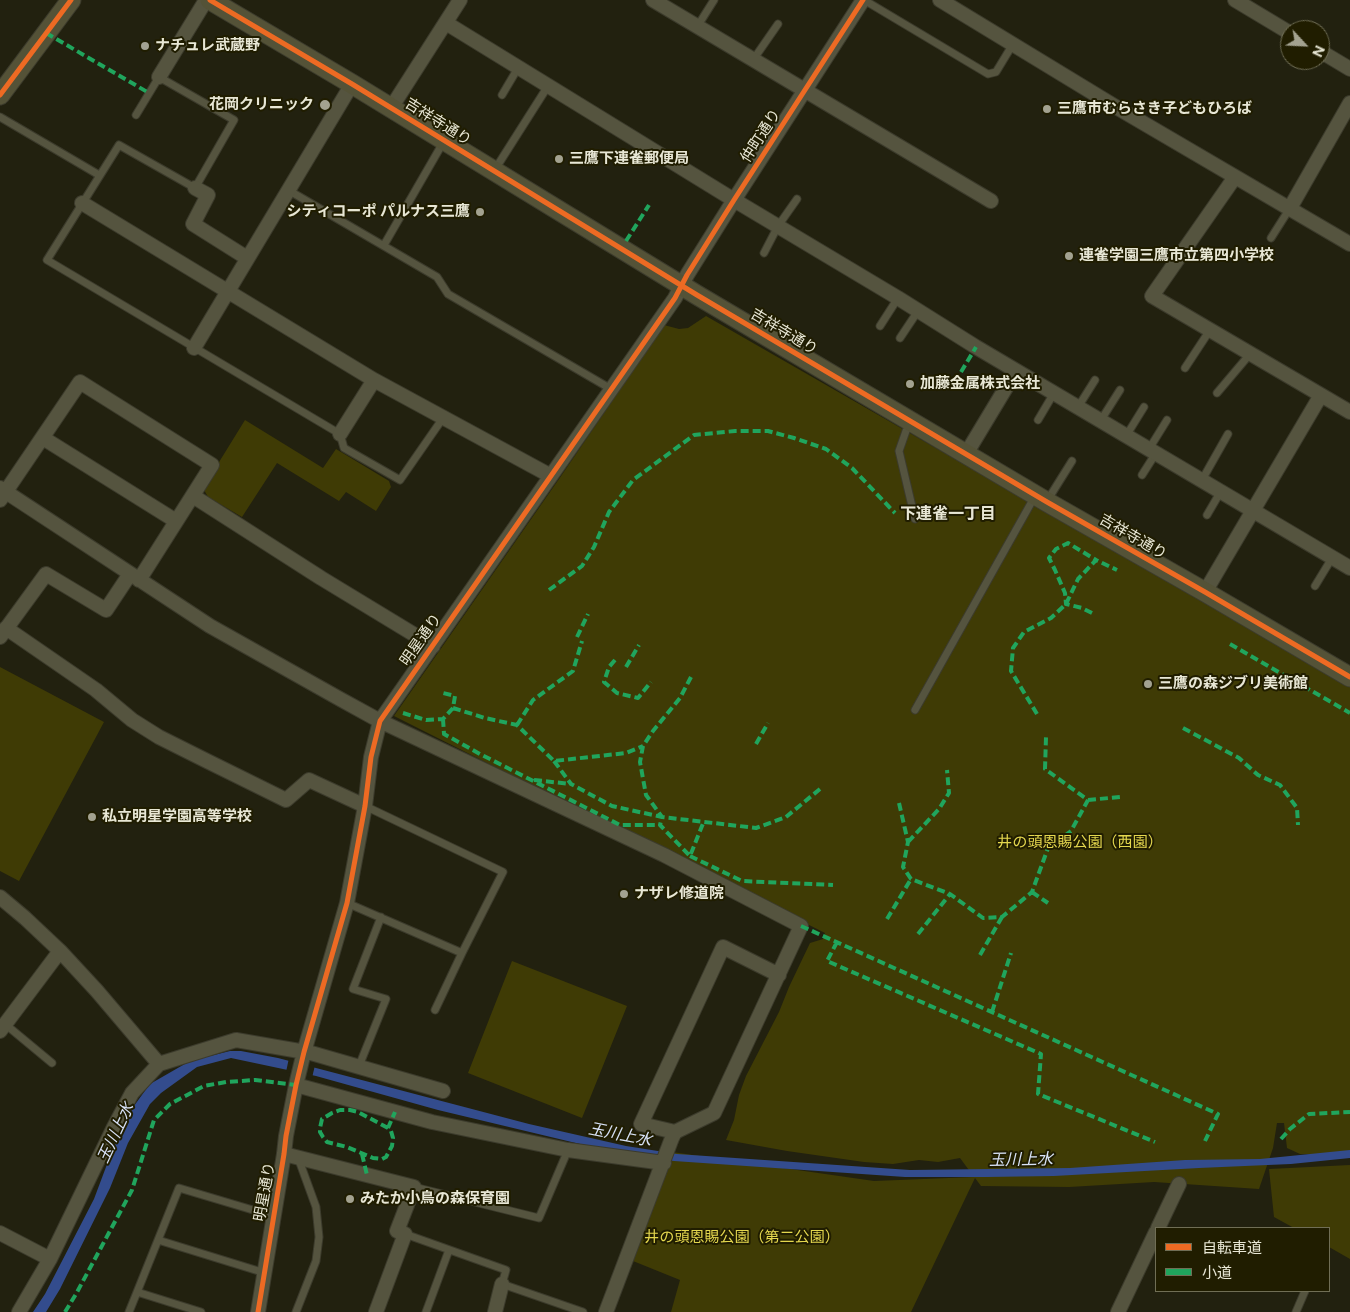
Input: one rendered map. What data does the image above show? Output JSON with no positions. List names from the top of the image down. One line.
{"streets":{"main road":["吉祥寺通り"],"street":["仲町通り","明星通り"]},"crossings":[["吉祥寺通り","仲町通り"],["吉祥寺通り","明星通り"],["仲町通り","明星通り"]],"districts":["下連雀一丁目"],"water":["玉川上水"],"parks":["井の頭恩賜公園（西園）","井の頭恩賜公園（第二公園）"],"places":["ナチュレ武蔵野","花岡クリニック","三鷹市むらさき子どもひろば","三鷹下連雀郵便局","シティコーポ パルナス三鷹","連雀学園三鷹市立第四小学校","加藤金属株式会社","三鷹の森ジブリ美術館","私立明星学園高等学校","ナザレ修道院","みたか小鳥の森保育園"],"legend":["自転車道","小道"],"north":"bottom right"}
